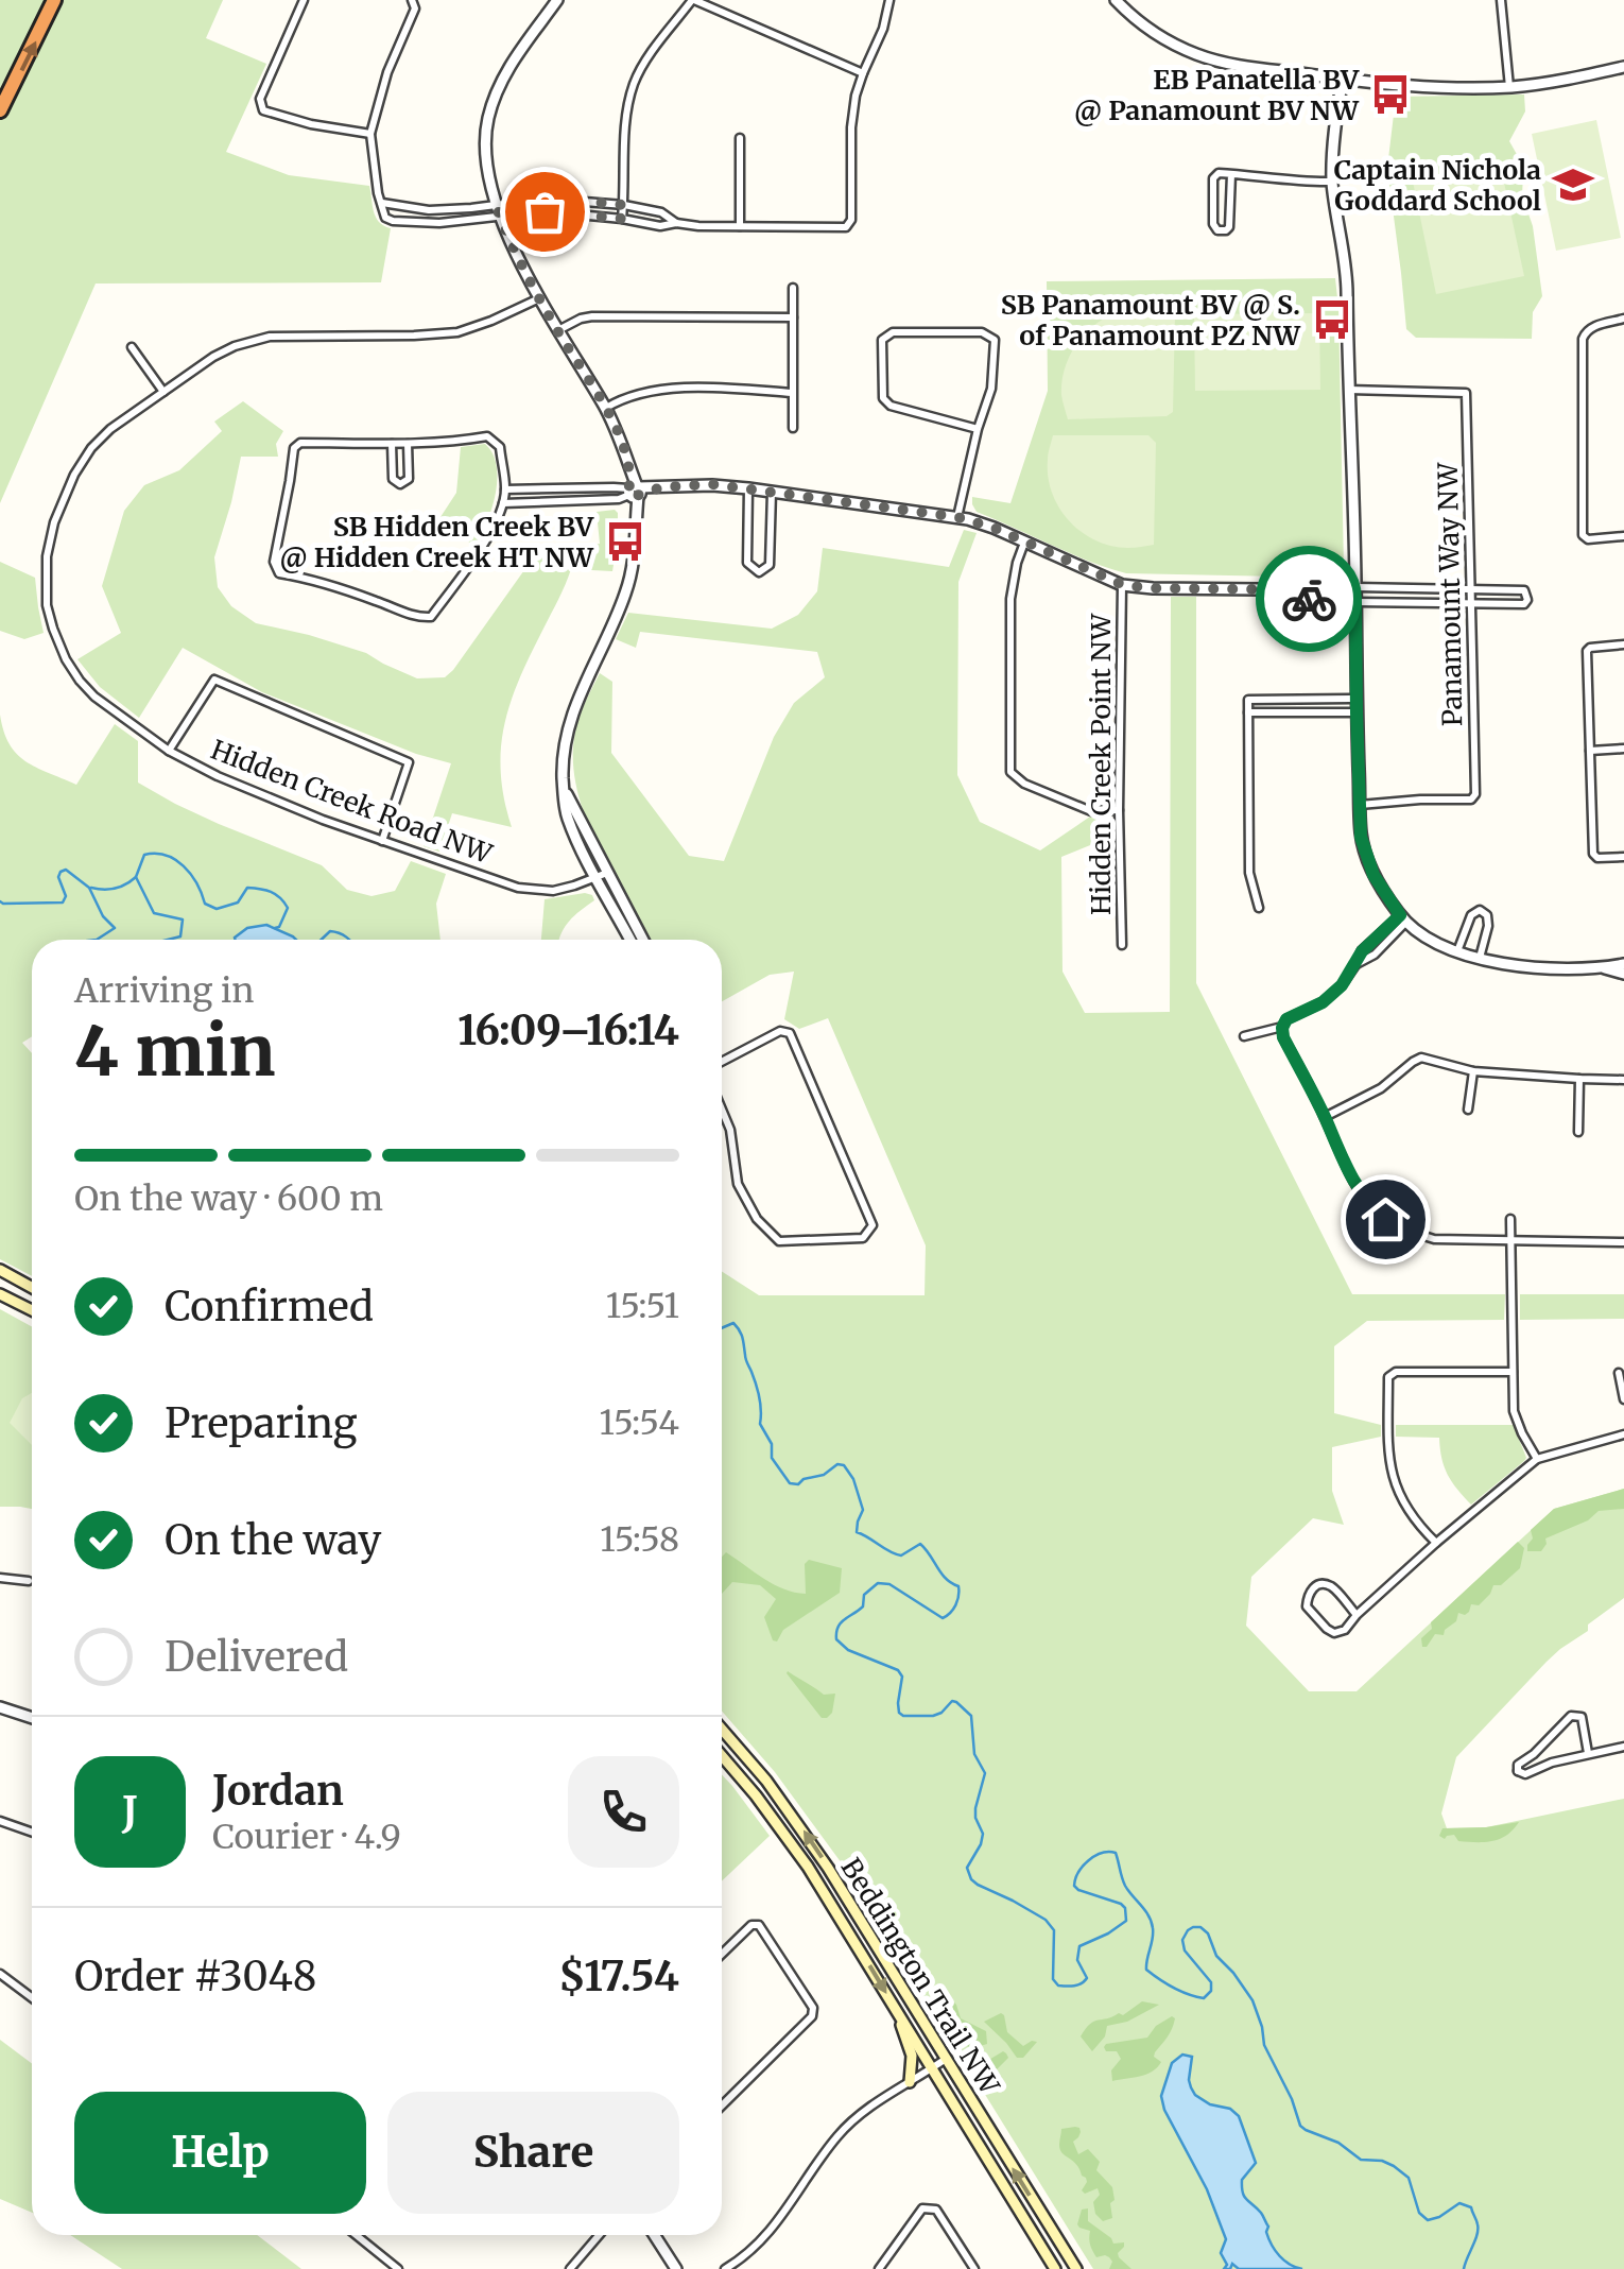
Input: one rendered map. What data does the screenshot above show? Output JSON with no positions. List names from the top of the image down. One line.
{"streets":{"main road":["Beddington Trail NW"],"street":["Panamount Way NW","Hidden Creek Point NW","Hidden Creek Road NW"]},"places":{"bus stop":["EB Panatella BV @ Panamount BV NW","SB Panamount BV @ S. of Panamount PZ NW","SB Hidden Creek BV @ Hidden Creek HT NW"],"school or university":["Captain Nichola Goddard School"]},"page":{"heading":["4 min","Arriving in","16:09–16:14"],"panel":["Jordan","Courier · 4.9","Order #3048","$17.54"],"bar":"On the way · 600 m","list":[["Confirmed","15:51"],["Preparing","15:54"],["On the way","15:58"],"Delivered"],"round":"J","buttons":["Help","Share"]}}
